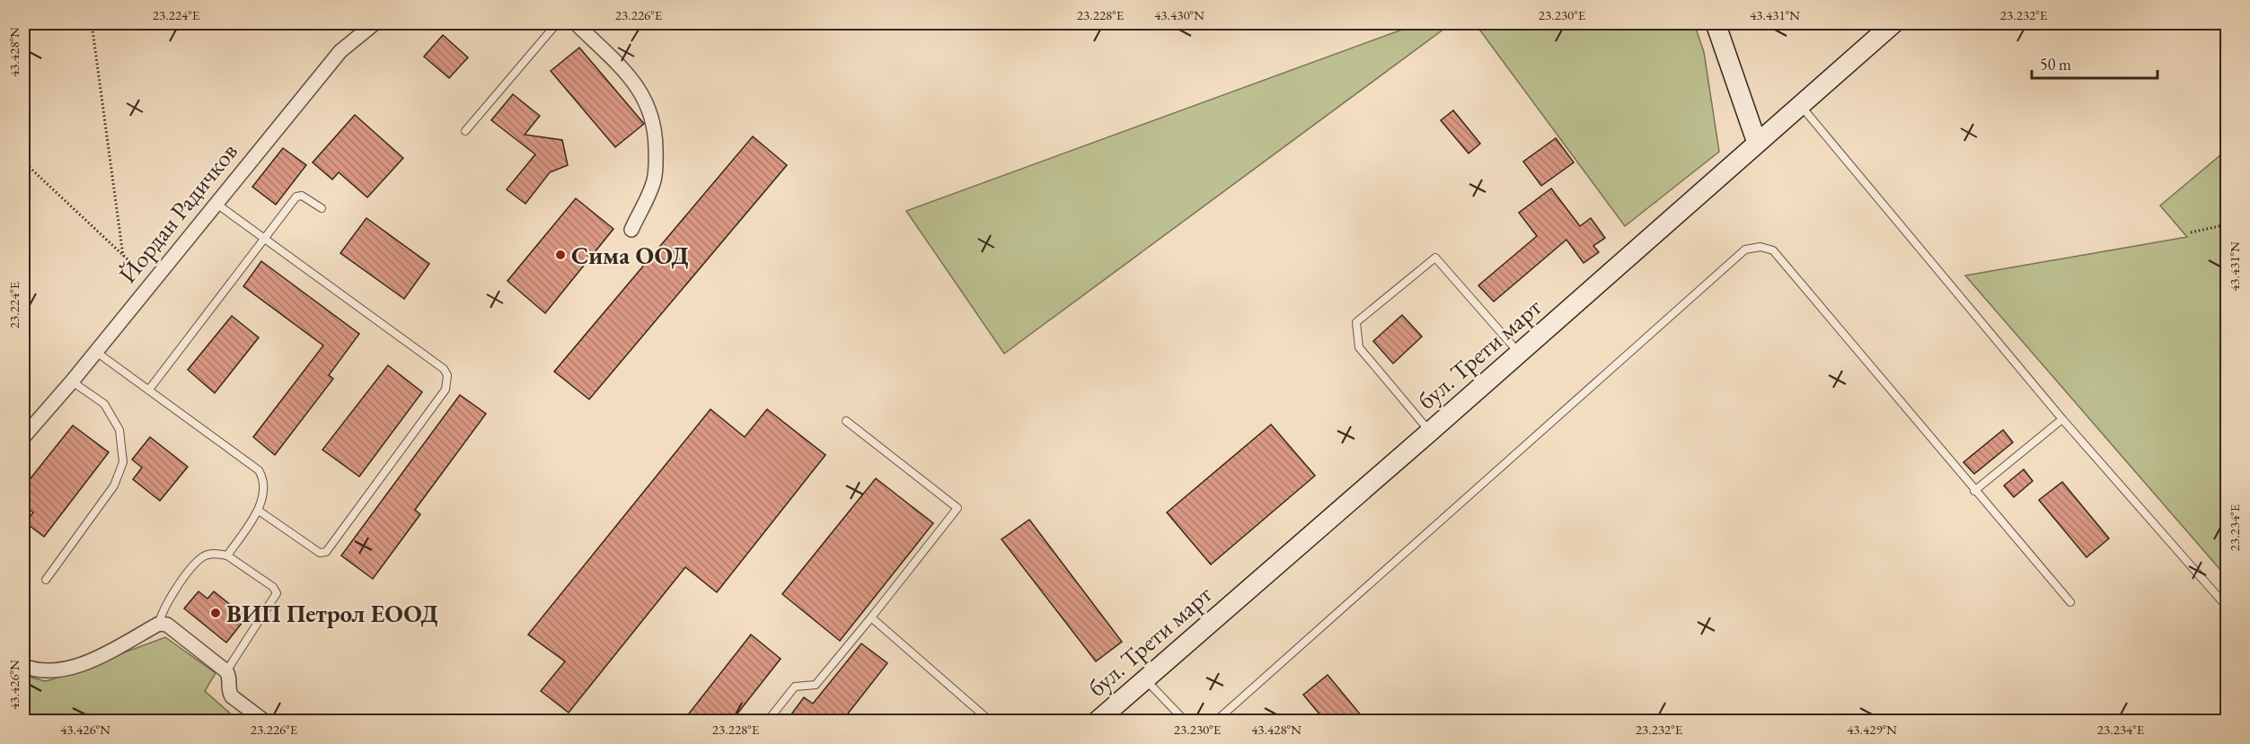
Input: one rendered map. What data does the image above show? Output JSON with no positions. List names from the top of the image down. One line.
{"streets":{"main road":["бул. Трети март"],"street":["Йордан Радичков"]},"places":["Сима ООД","ВИП Петрол ЕООД"],"scale_bar":"50 m","coordinates":["23.224°E","23.226°E","23.228°E","43.430°N","23.230°E","43.431°N","23.232°E","43.428°N","23.234°E","43.426°N","43.429°N"]}
